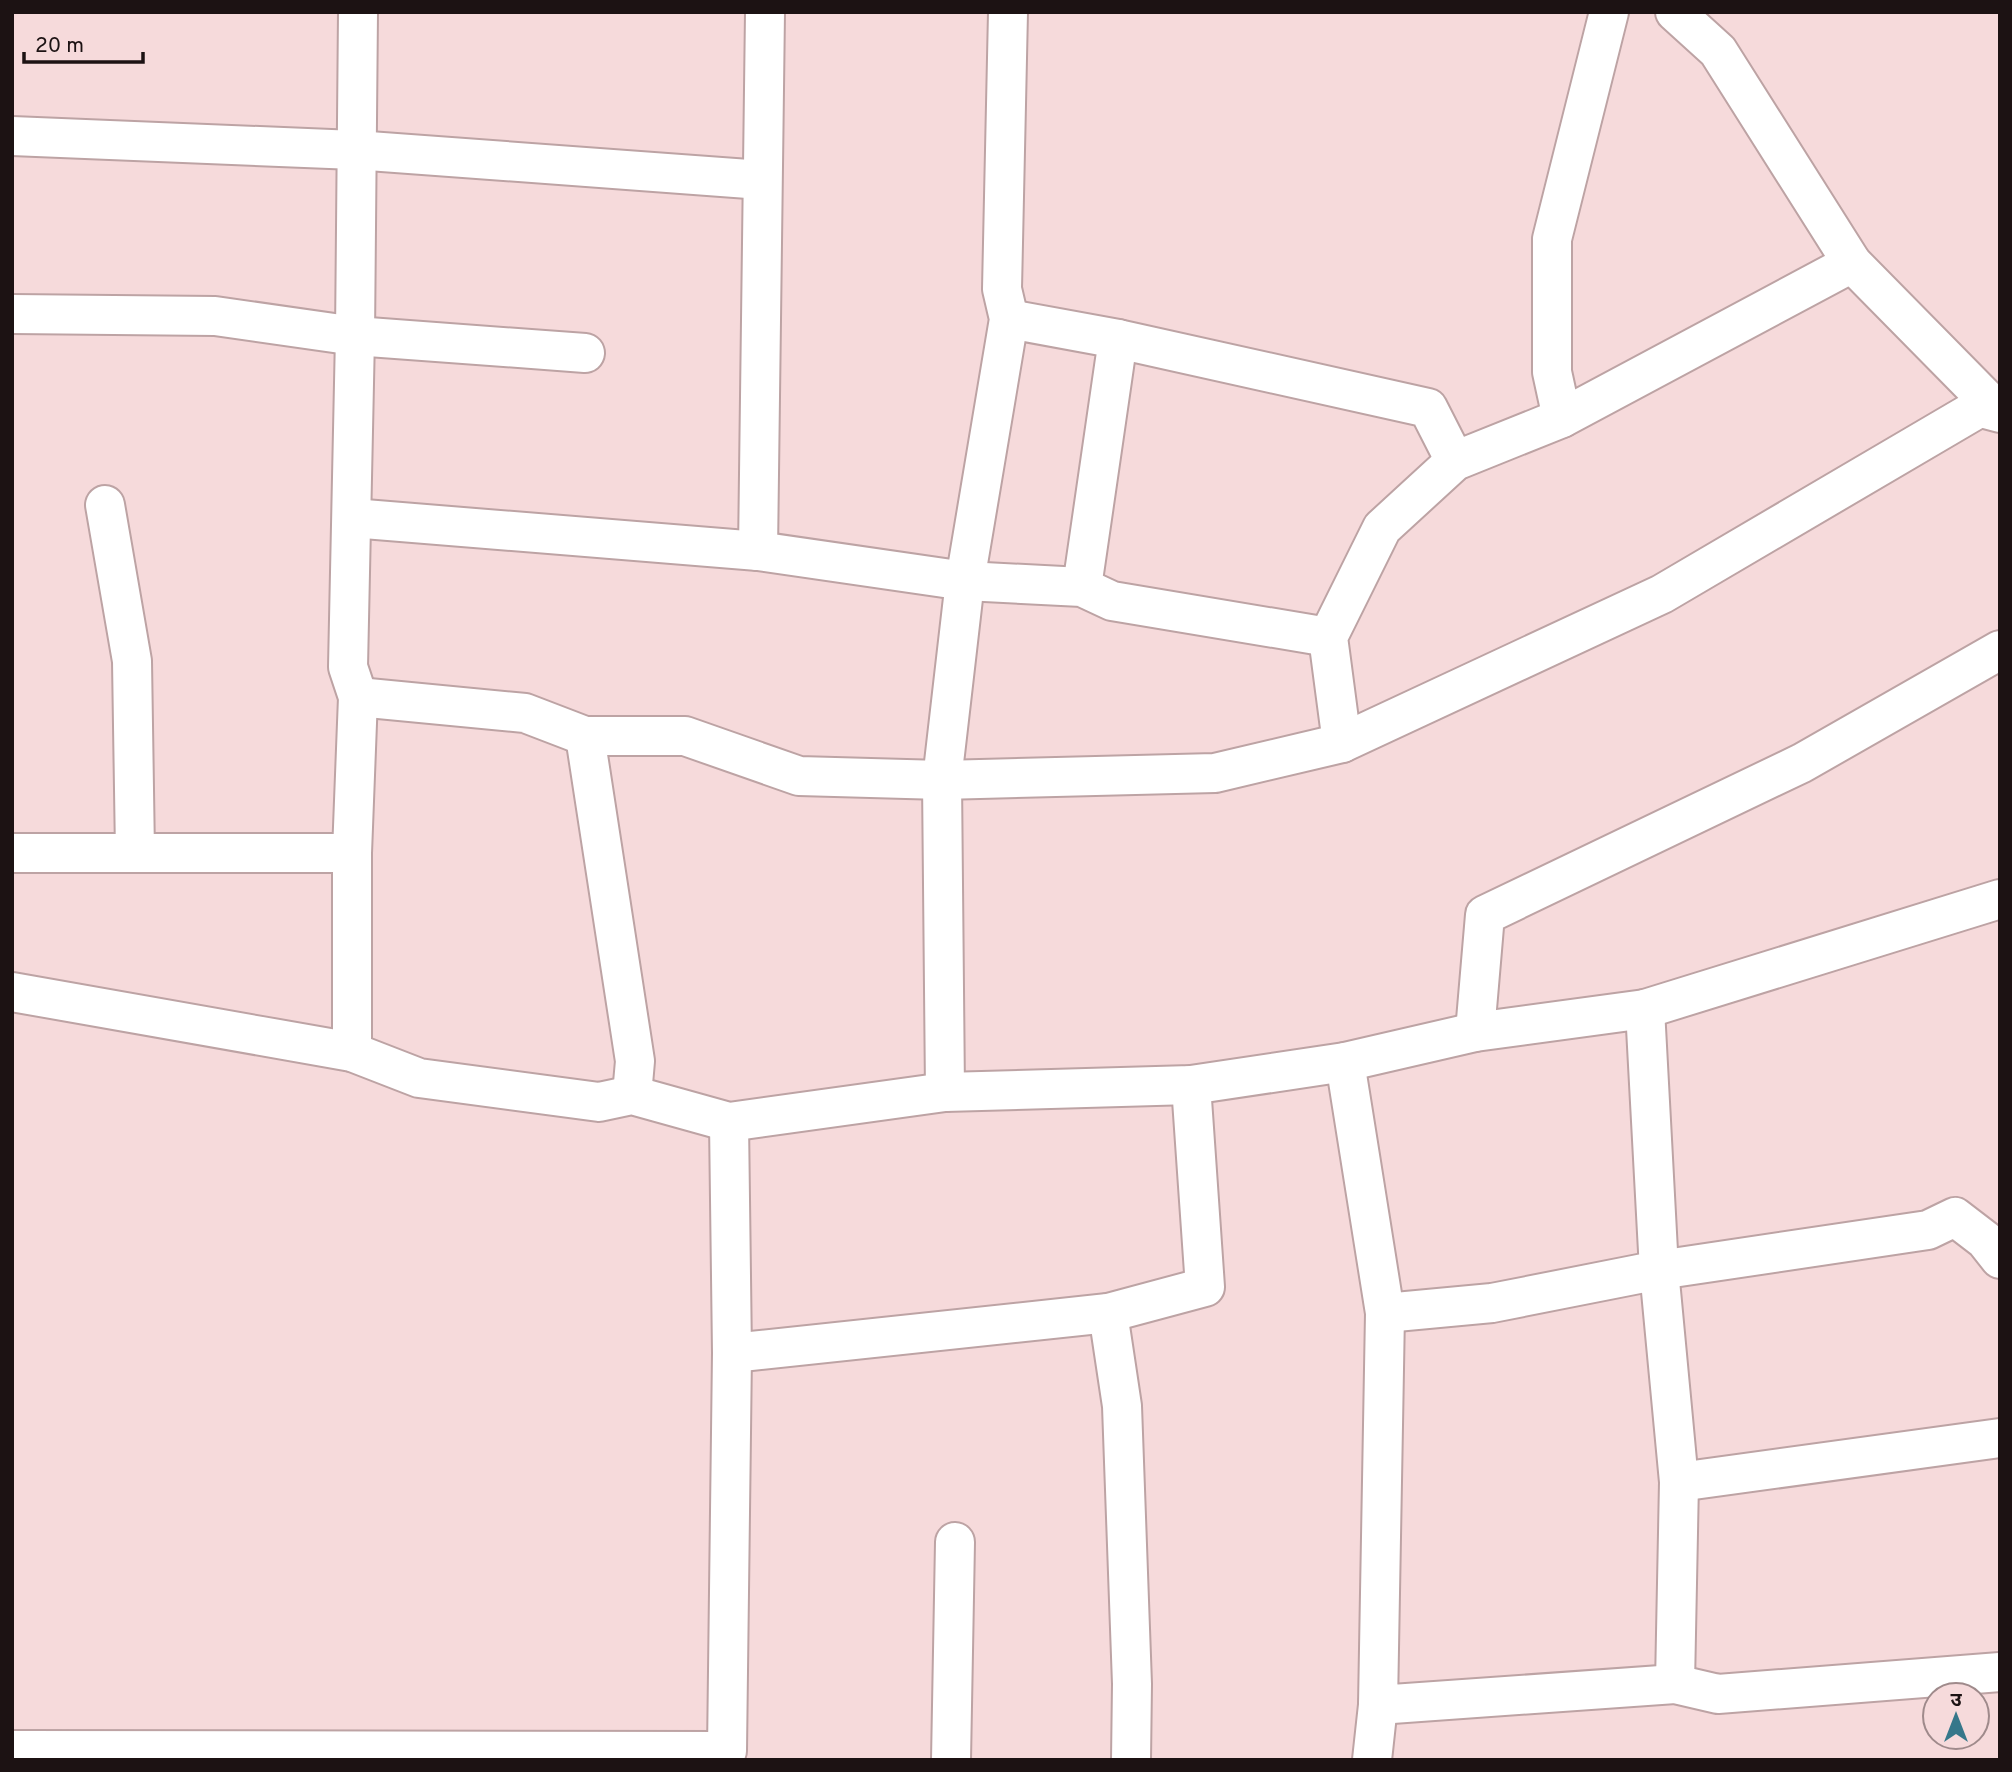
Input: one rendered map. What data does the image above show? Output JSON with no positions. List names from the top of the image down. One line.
{"scale_bar":"20 m","north":"top"}
